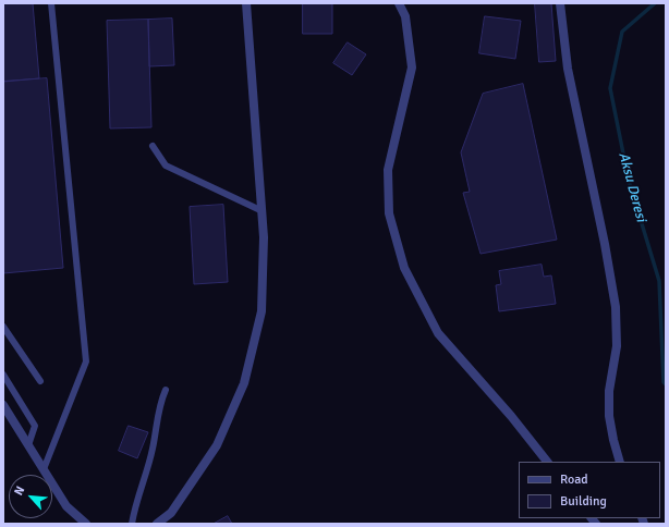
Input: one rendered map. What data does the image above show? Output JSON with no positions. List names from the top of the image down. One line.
{"water":["Aksu Deresi"],"legend":["Road","Building"],"north":"top left"}
